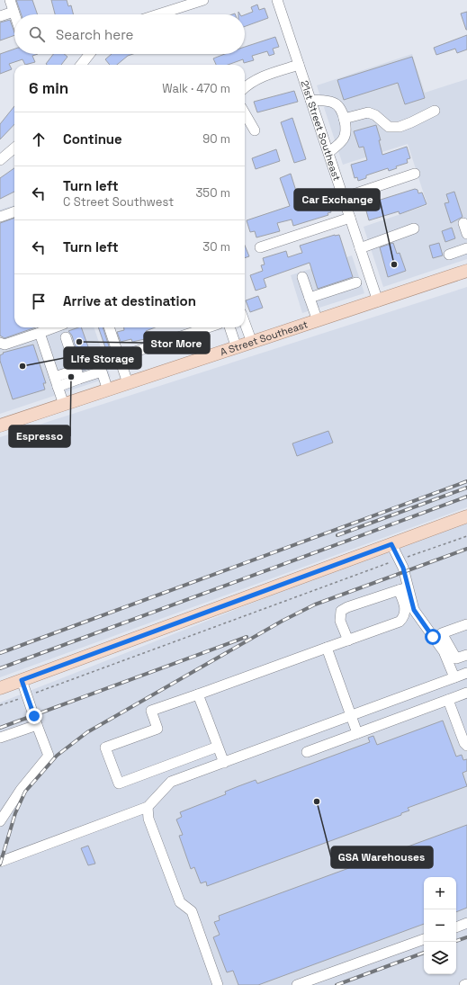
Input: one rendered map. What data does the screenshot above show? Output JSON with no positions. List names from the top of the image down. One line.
{"streets":{"main road":["A Street Southeast"],"street":["21st Street Southeast"]},"crossings":[["21st Street Southeast","A Street Southeast"]],"places":["Car Exchange","Stor More","Life Storage","Espresso","GSA Warehouses"],"page":{"search":"Search here","heading":["6 min","Walk · 470 m"],"list":[["Continue","90 m"],["Turn left","C Street Southwest","350 m"],["Turn left","30 m"],"Arrive at destination"],"map_buttons":["+","−"]}}
